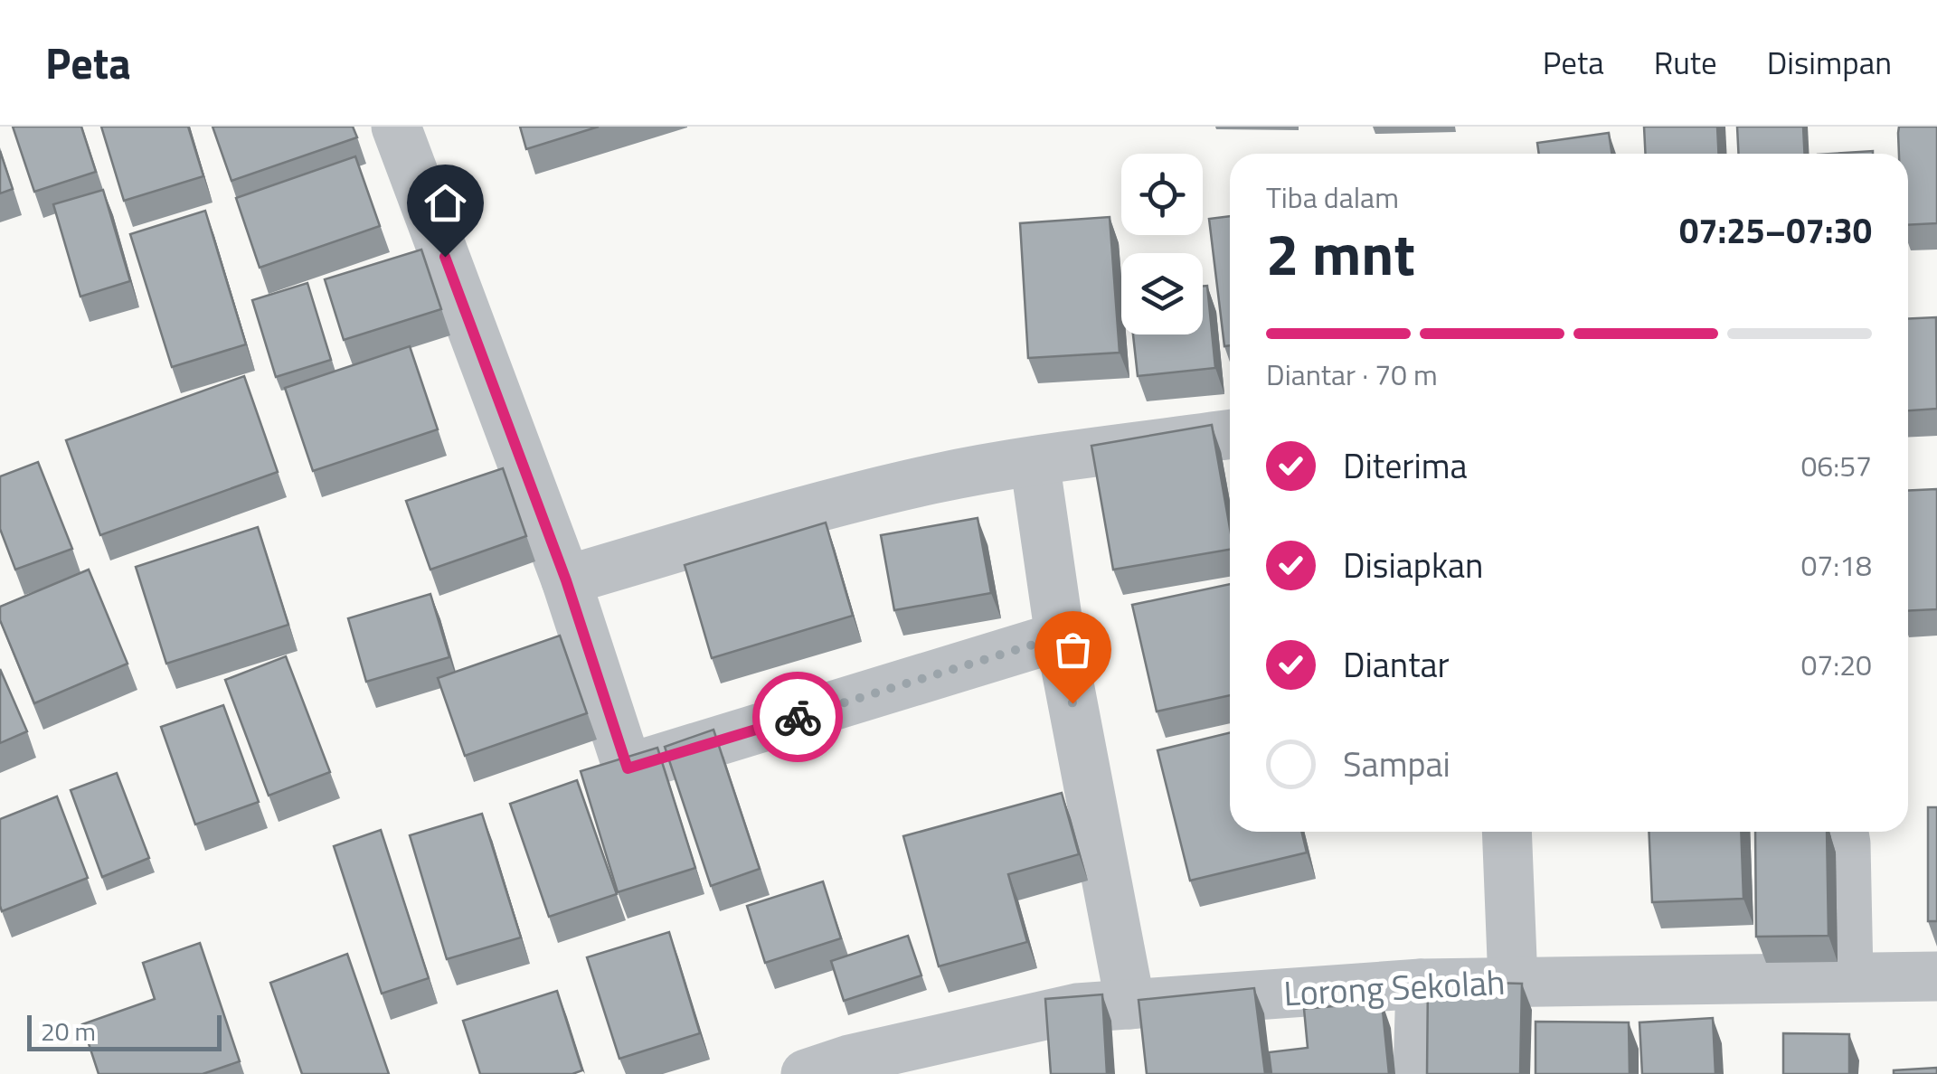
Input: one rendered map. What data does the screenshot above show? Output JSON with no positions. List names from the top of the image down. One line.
{"streets":{"street":["Lorong Sekolah"]},"scale_bar":"20 m","page":{"header":"Peta","nav":["Peta","Rute","Disimpan"],"heading":["2 mnt","Tiba dalam","07:25–07:30"],"bar":"Diantar · 70 m","list":[["Diterima","06:57"],["Disiapkan","07:18"],["Diantar","07:20"],"Sampai"],"scale":"20 m"}}
